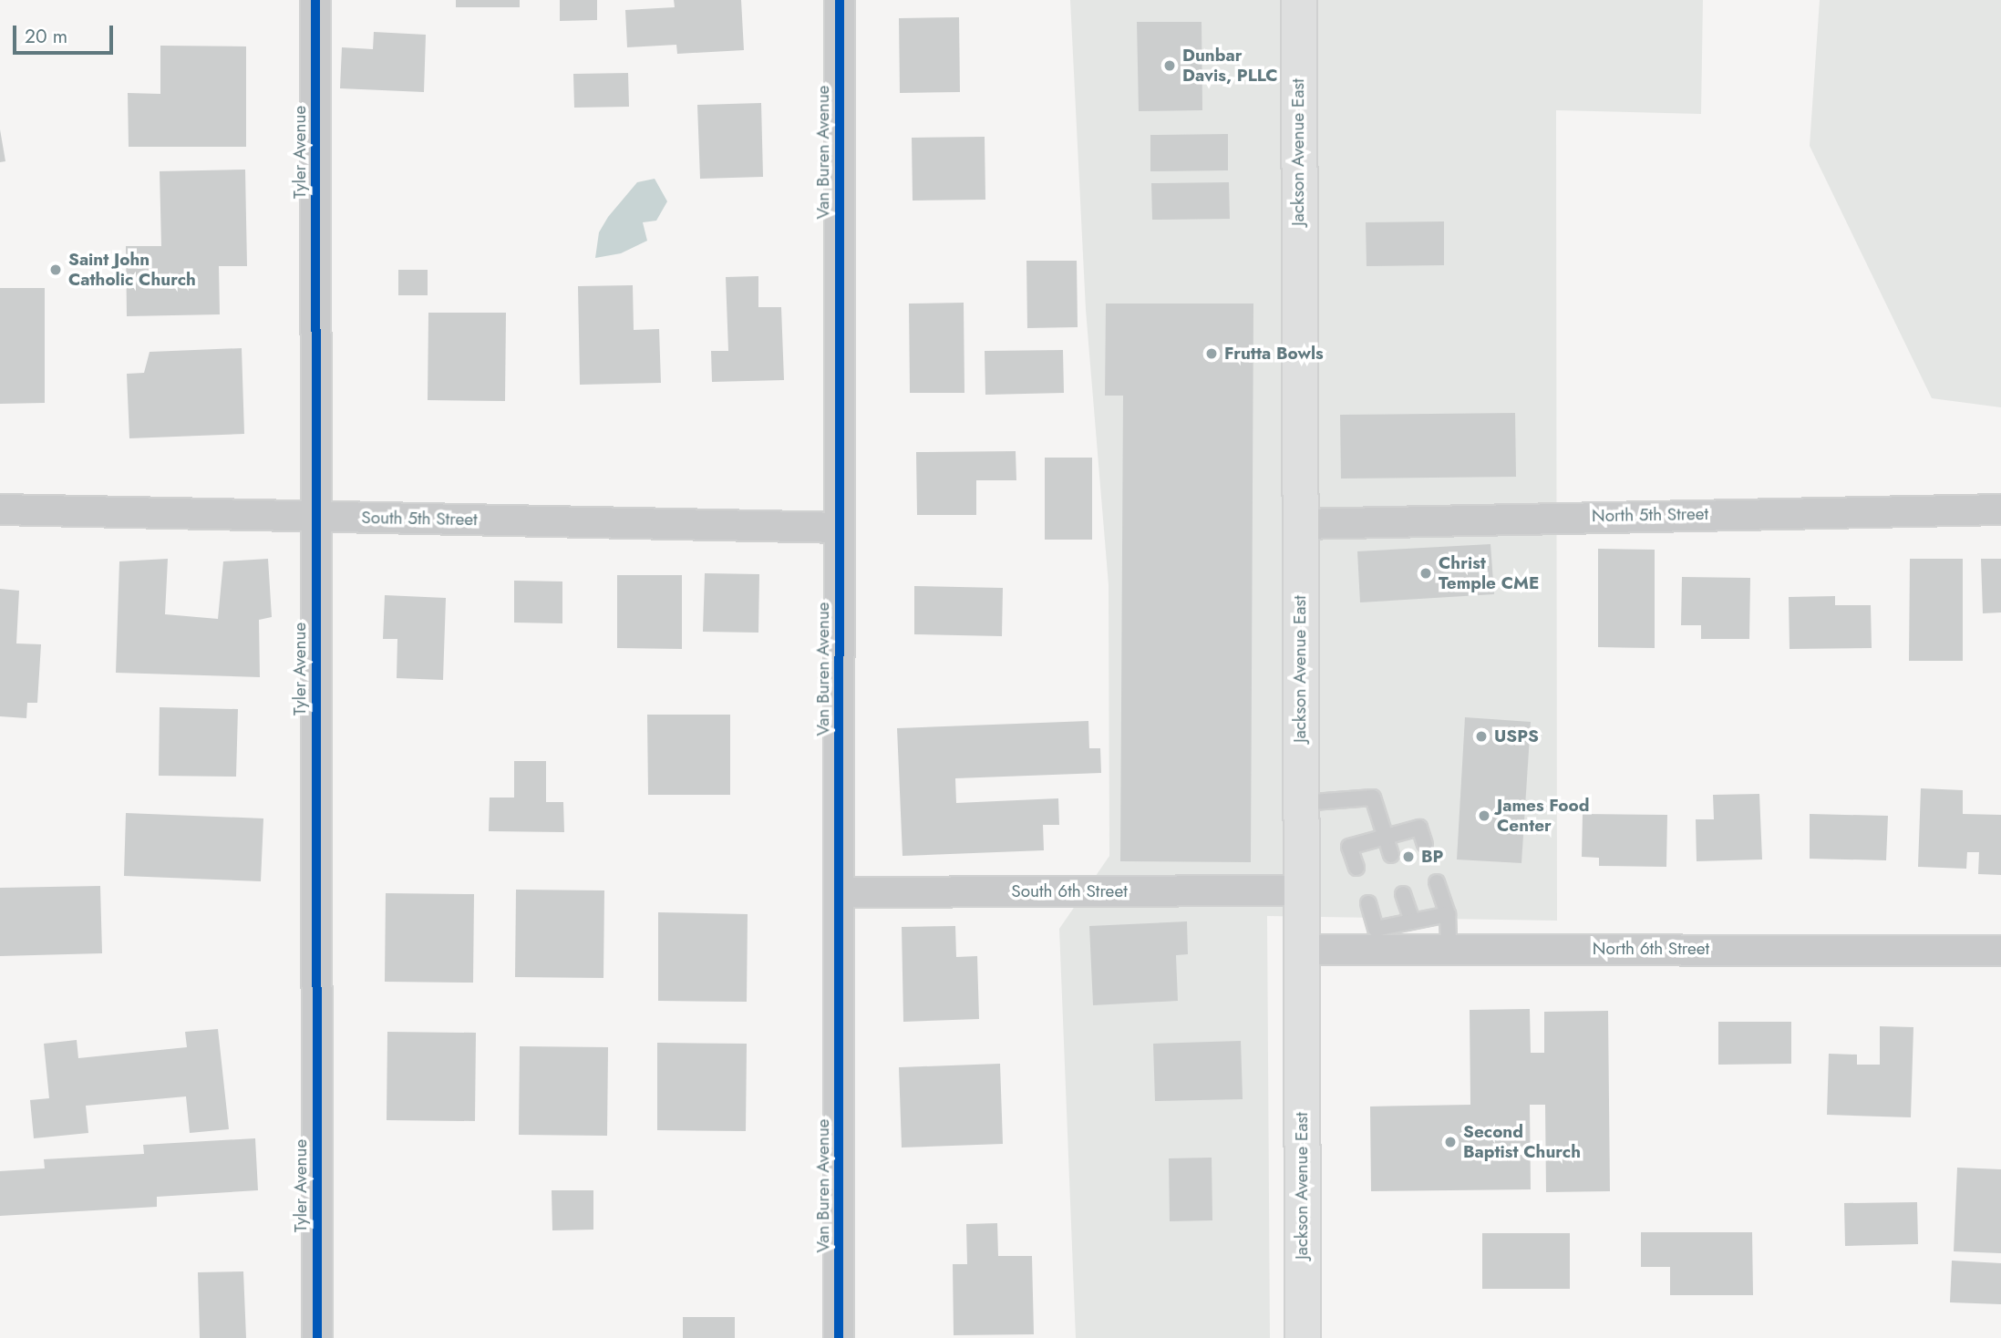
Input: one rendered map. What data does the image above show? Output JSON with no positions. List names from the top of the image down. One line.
{"streets":{"main road":["Jackson Avenue East"],"street":["Tyler Avenue","Van Buren Avenue","North 5th Street","South 5th Street","South 6th Street","North 6th Street"]},"crossings":[["Tyler Avenue","South 5th Street"],["Van Buren Avenue","South 5th Street"],["Van Buren Avenue","South 6th Street"],["Jackson Avenue East","North 5th Street"],["Jackson Avenue East","South 6th Street"],["Jackson Avenue East","North 6th Street"]],"places":["Dunbar Davis, PLLC","Saint John Catholic Church","Frutta Bowls","Christ Temple CME","USPS","James Food Center","BP","Second Baptist Church"],"scale_bar":"20 m"}
